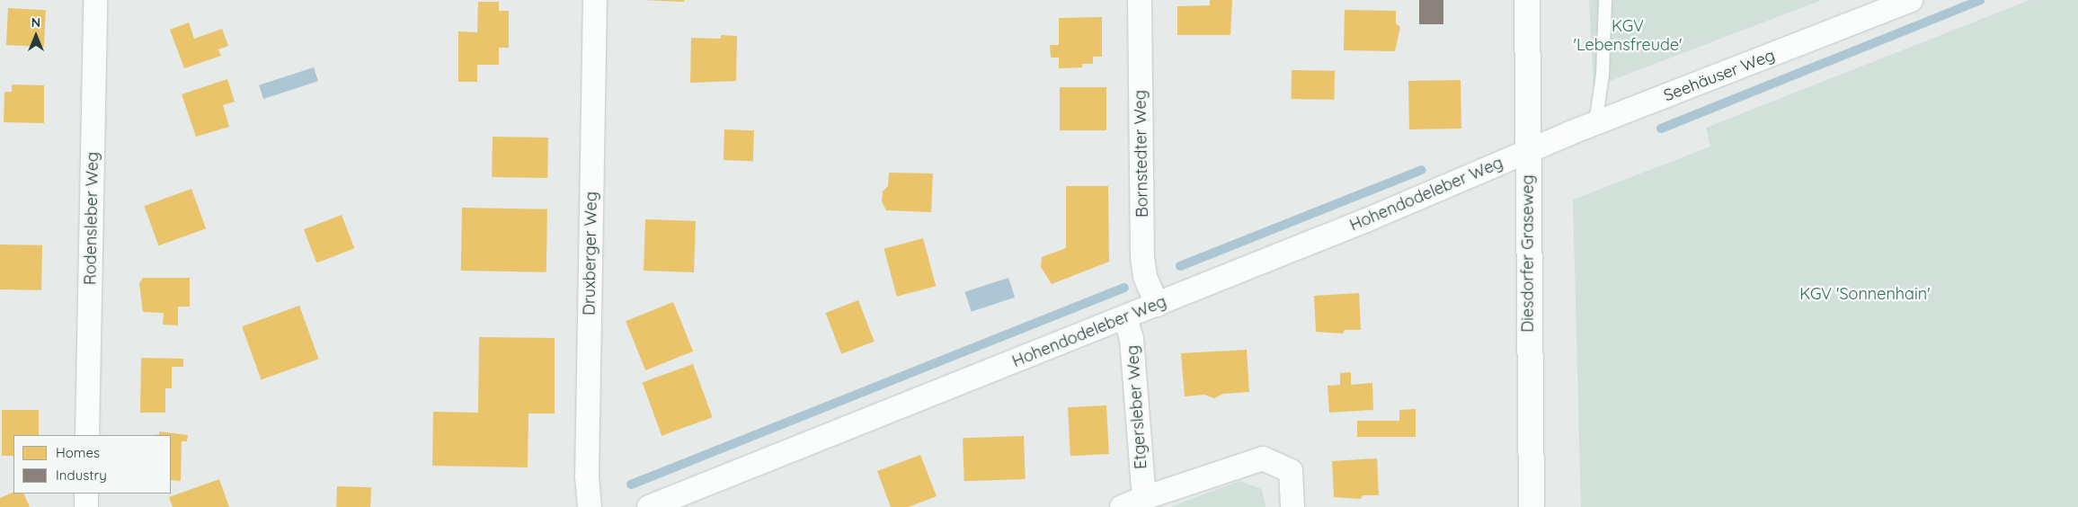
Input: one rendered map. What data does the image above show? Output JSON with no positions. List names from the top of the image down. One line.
{"streets":{"main road":["Diesdorfer Graseweg"],"street":["Seehäuser Weg","Bornstedter Weg","Hohendodeleber Weg","Rodensleber Weg","Druxberger Weg","Etgersleber Weg"]},"crossings":[["Seehäuser Weg","Hohendodeleber Weg"],["Seehäuser Weg","Diesdorfer Graseweg"],["Bornstedter Weg","Hohendodeleber Weg"],["Hohendodeleber Weg","Diesdorfer Graseweg"],["Hohendodeleber Weg","Etgersleber Weg"]],"parks":["KGV 'Lebensfreude'","KGV 'Sonnenhain'"],"legend":["Homes","Industry"],"north":"top"}
